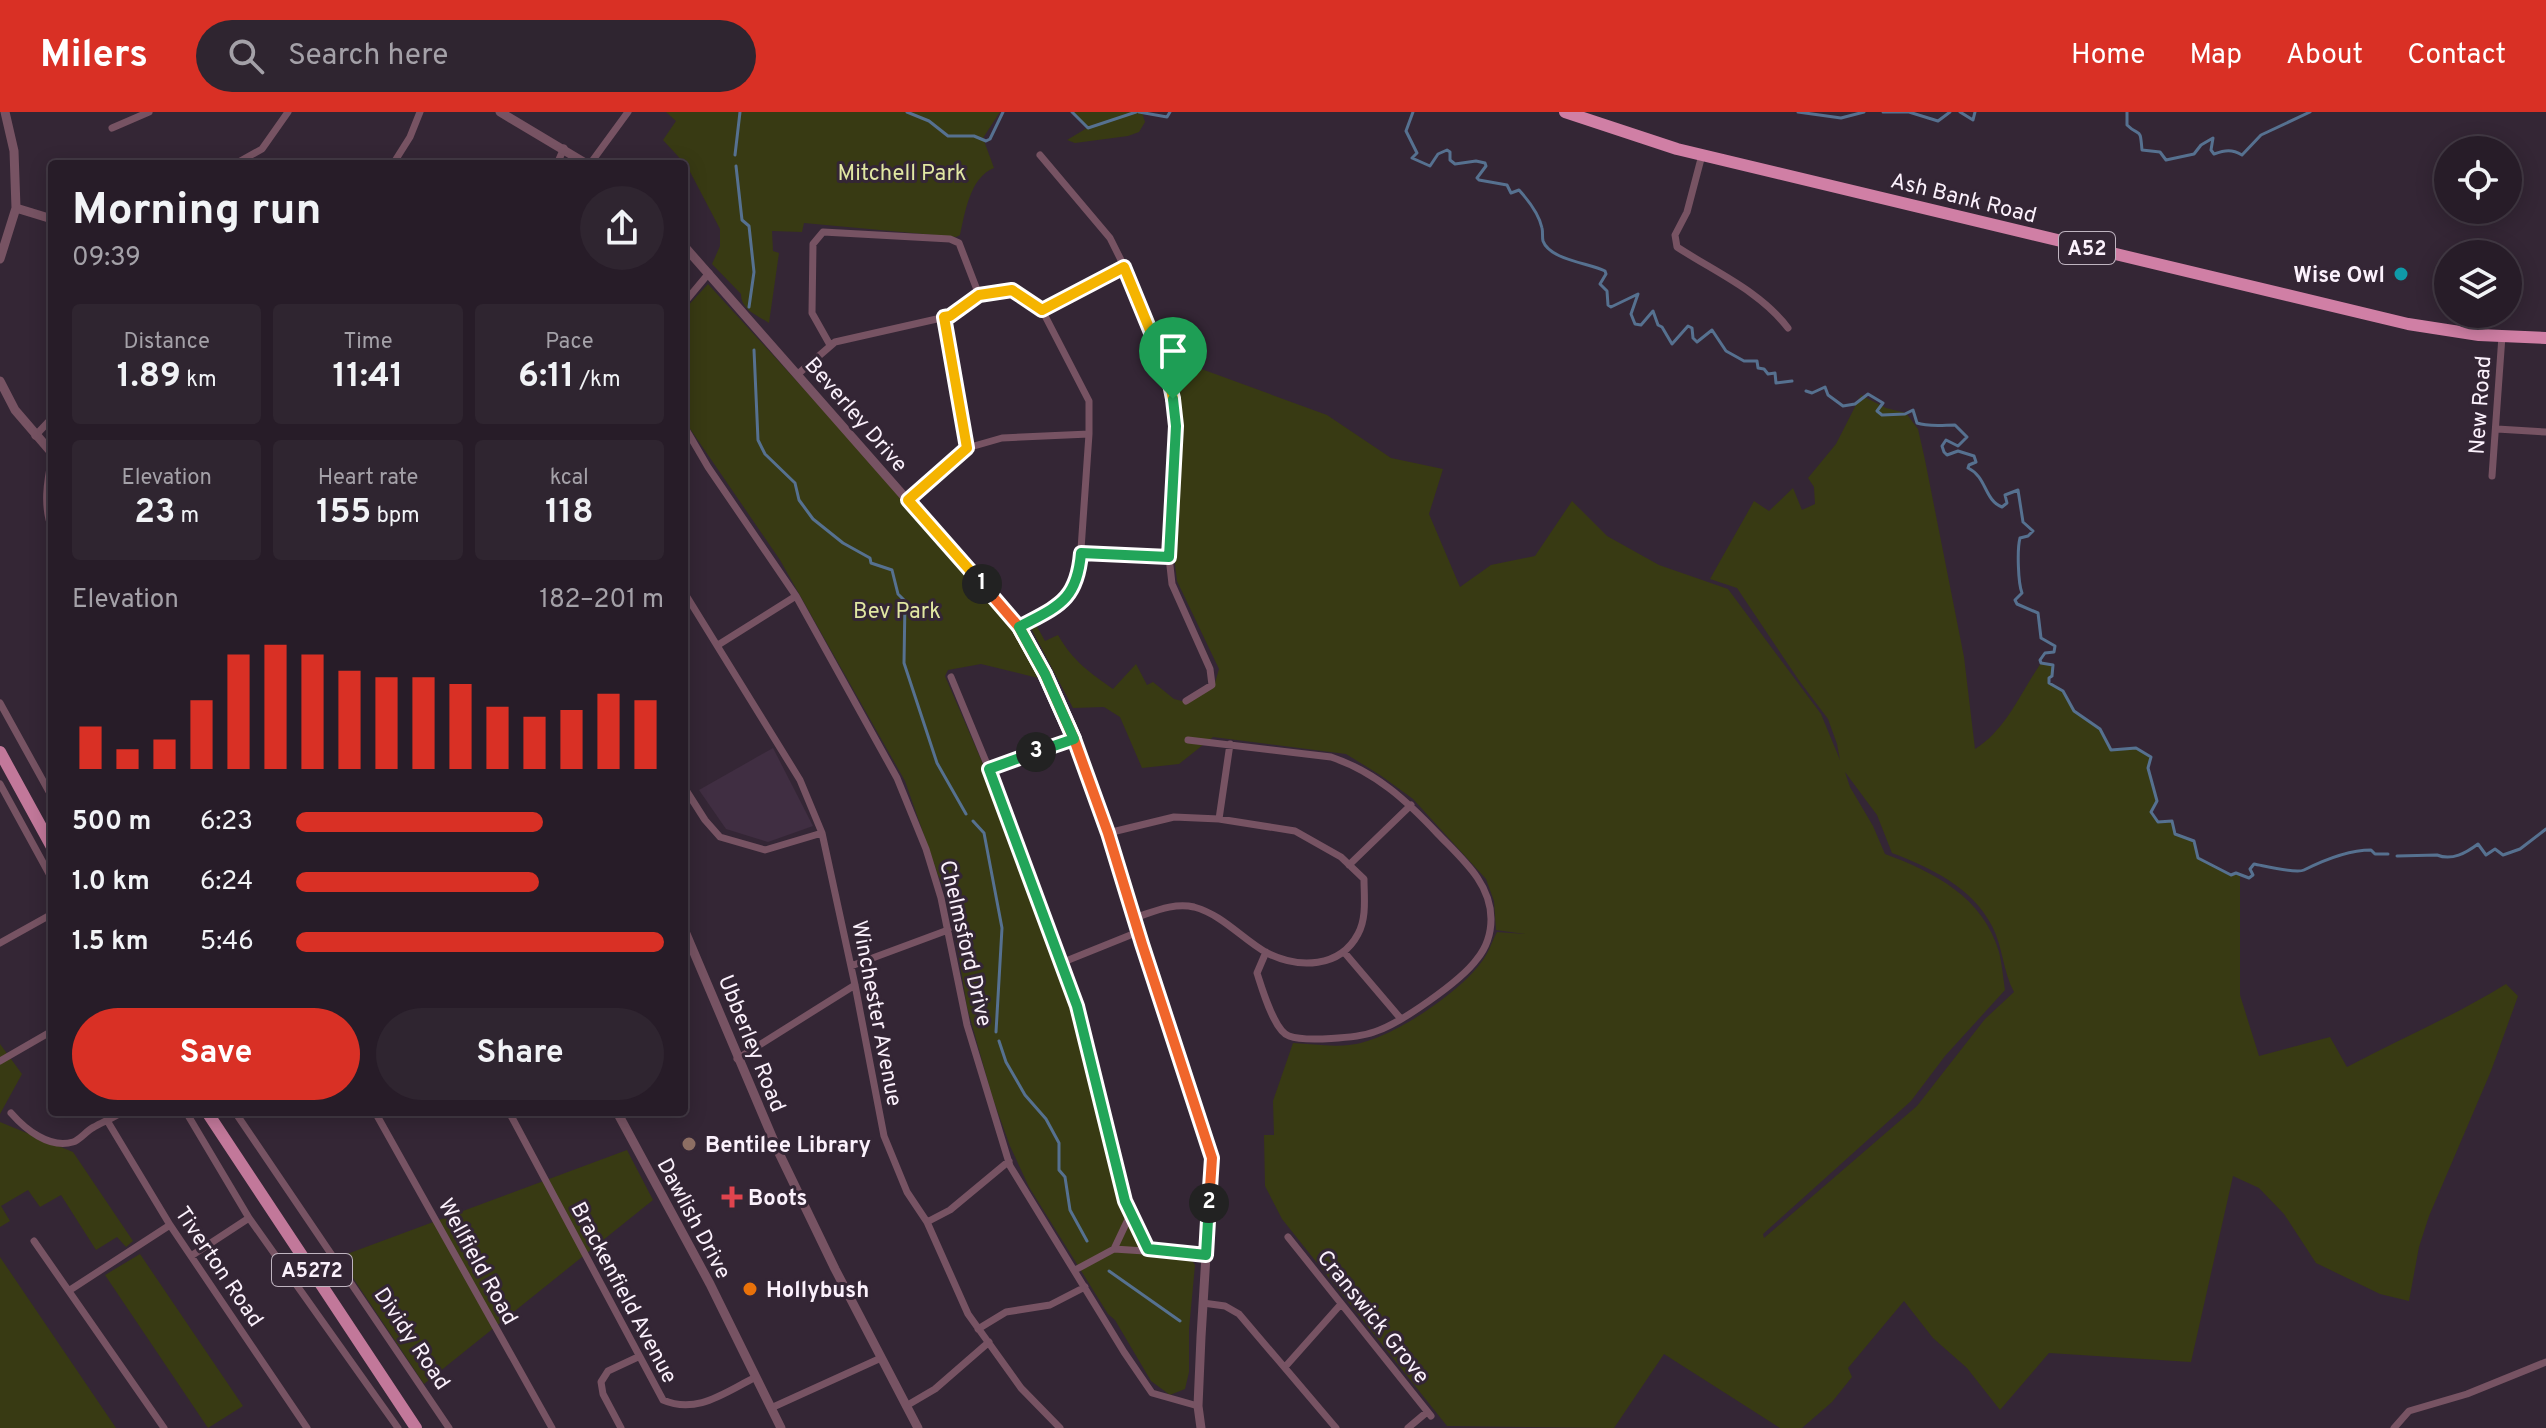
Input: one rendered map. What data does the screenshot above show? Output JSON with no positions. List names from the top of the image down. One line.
{"streets":{"highway":["Ash Bank Road","A52"],"main road":["A5272"],"street":["New Road","Beverley Drive","Chelmsford Drive","Winchester Avenue","Ubberley Road","Dawlish Drive","Wellfield Road","Tiverton Road","Brackenfield Avenue","Cranswick Grove","Dividy Road"]},"crossings":[["Ash Bank Road","New Road"],["Beverley Drive","Chelmsford Drive"],["Dawlish Drive","Brackenfield Avenue"]],"parks":["Mitchell Park","Bev Park"],"places":{"other":["Wise Owl","Bentilee Library","Hollybush"],"health":["Boots"]},"page":{"header":"Milers","search":"Search here","nav":["Home","Map","About","Contact"],"heading":["Morning run","09:39"],"stats":[["Distance","1.89 km"],["Time","11:41"],["Pace","6:11 /km"],["Elevation","23 m"],["Heart rate","155 bpm"],["kcal","118"]],"pins":["1","3","2"],"chart":["Elevation","182–201 m"],"list":[{"name":"500 m","note":"6:23"},{"name":"1.0 km","note":"6:24"},{"name":"1.5 km","note":"5:46"}],"buttons":["Save","Share"]}}
